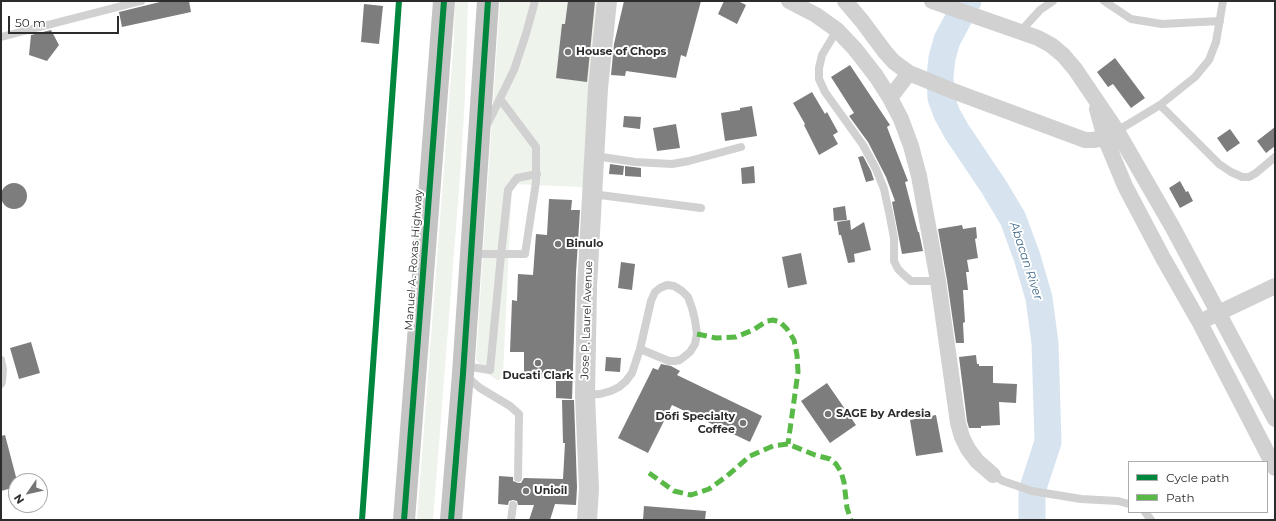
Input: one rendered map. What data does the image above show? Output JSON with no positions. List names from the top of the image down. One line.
{"streets":{"main road":["Manuel A. Roxas Highway"],"street":["Jose P. Laurel Avenue"]},"water":["Abacan River"],"places":["House of Chops","Binulo","Ducati Clark","SAGE by Ardesia","Dōfi Specialty Coffee","Unioil"],"legend":["Cycle path","Path"],"scale_bar":"50 m","north":"bottom left"}
